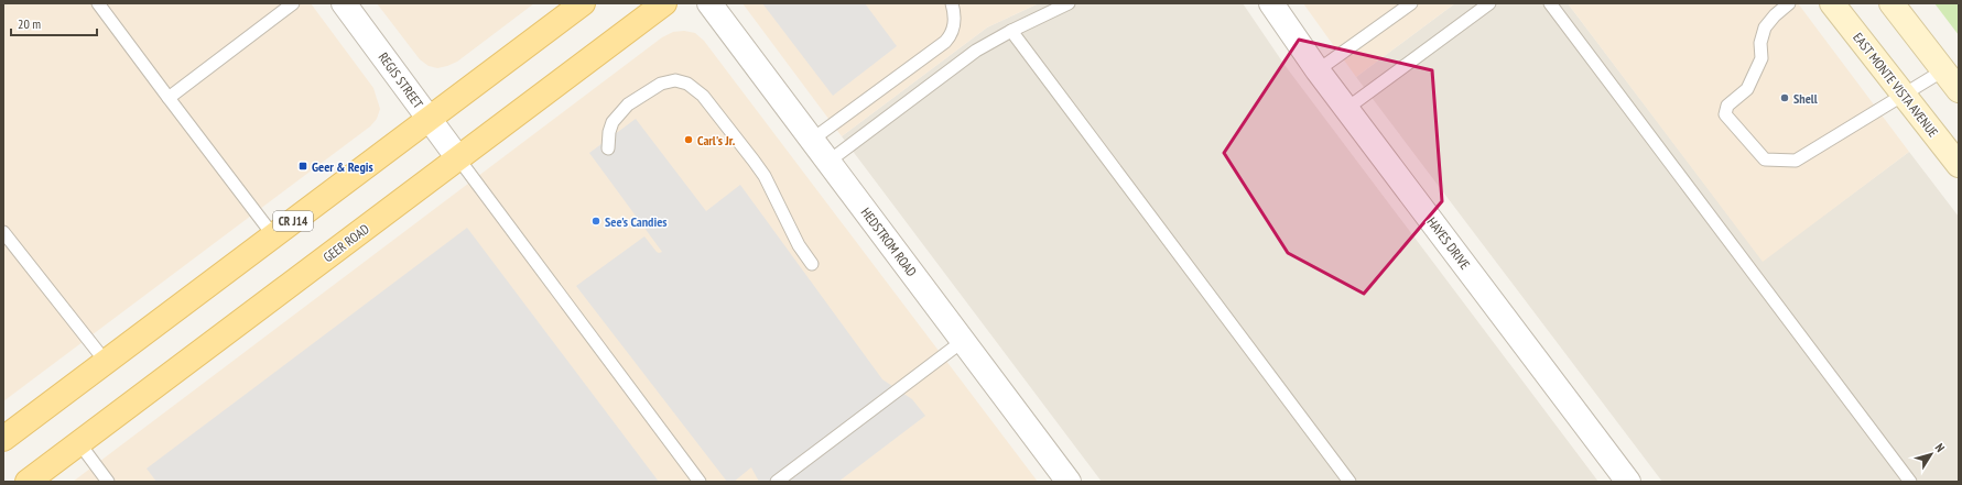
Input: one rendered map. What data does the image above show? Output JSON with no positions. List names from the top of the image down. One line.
{"streets":{"main road":["EAST MONTE VISTA AVENUE","CR J14","GEER ROAD"],"street":["REGIS STREET","HEDSTROM ROAD","HAYES DRIVE"]},"crossings":[["REGIS STREET","CR J14"],["REGIS STREET","GEER ROAD"]],"places":{"other":["Shell","Carl's Jr.","See's Candies"],"transit":["Geer & Regis"]},"scale_bar":"20 m","north":"top right"}
